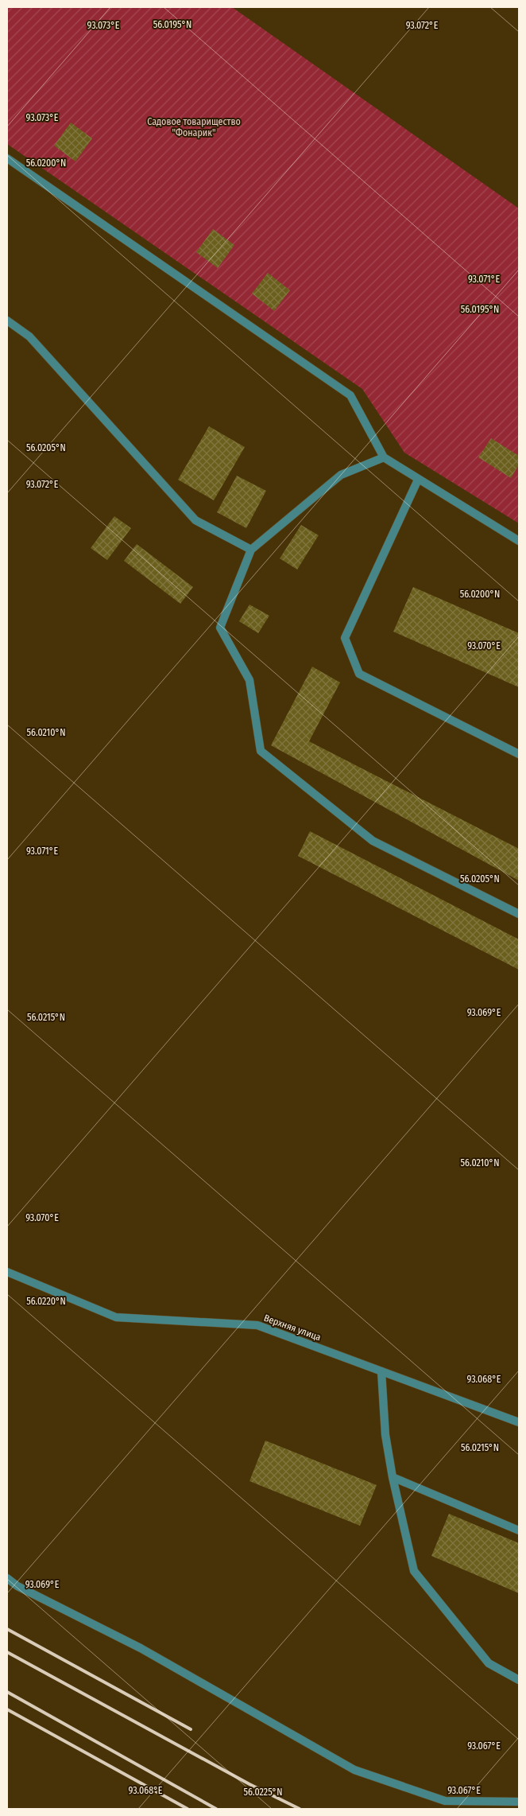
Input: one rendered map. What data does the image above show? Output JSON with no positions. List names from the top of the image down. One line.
{"streets":{"street":["Верхняя улица"]},"parks":["Садовое товарищество \"Фонарик\""],"coordinates":["56.0195°N","93.073°E","93.072°E","56.0200°N","93.071°E","56.0205°N","93.070°E","56.0210°N","93.069°E","56.0215°N","56.0220°N","93.068°E","93.067°E","56.0225°N"]}
